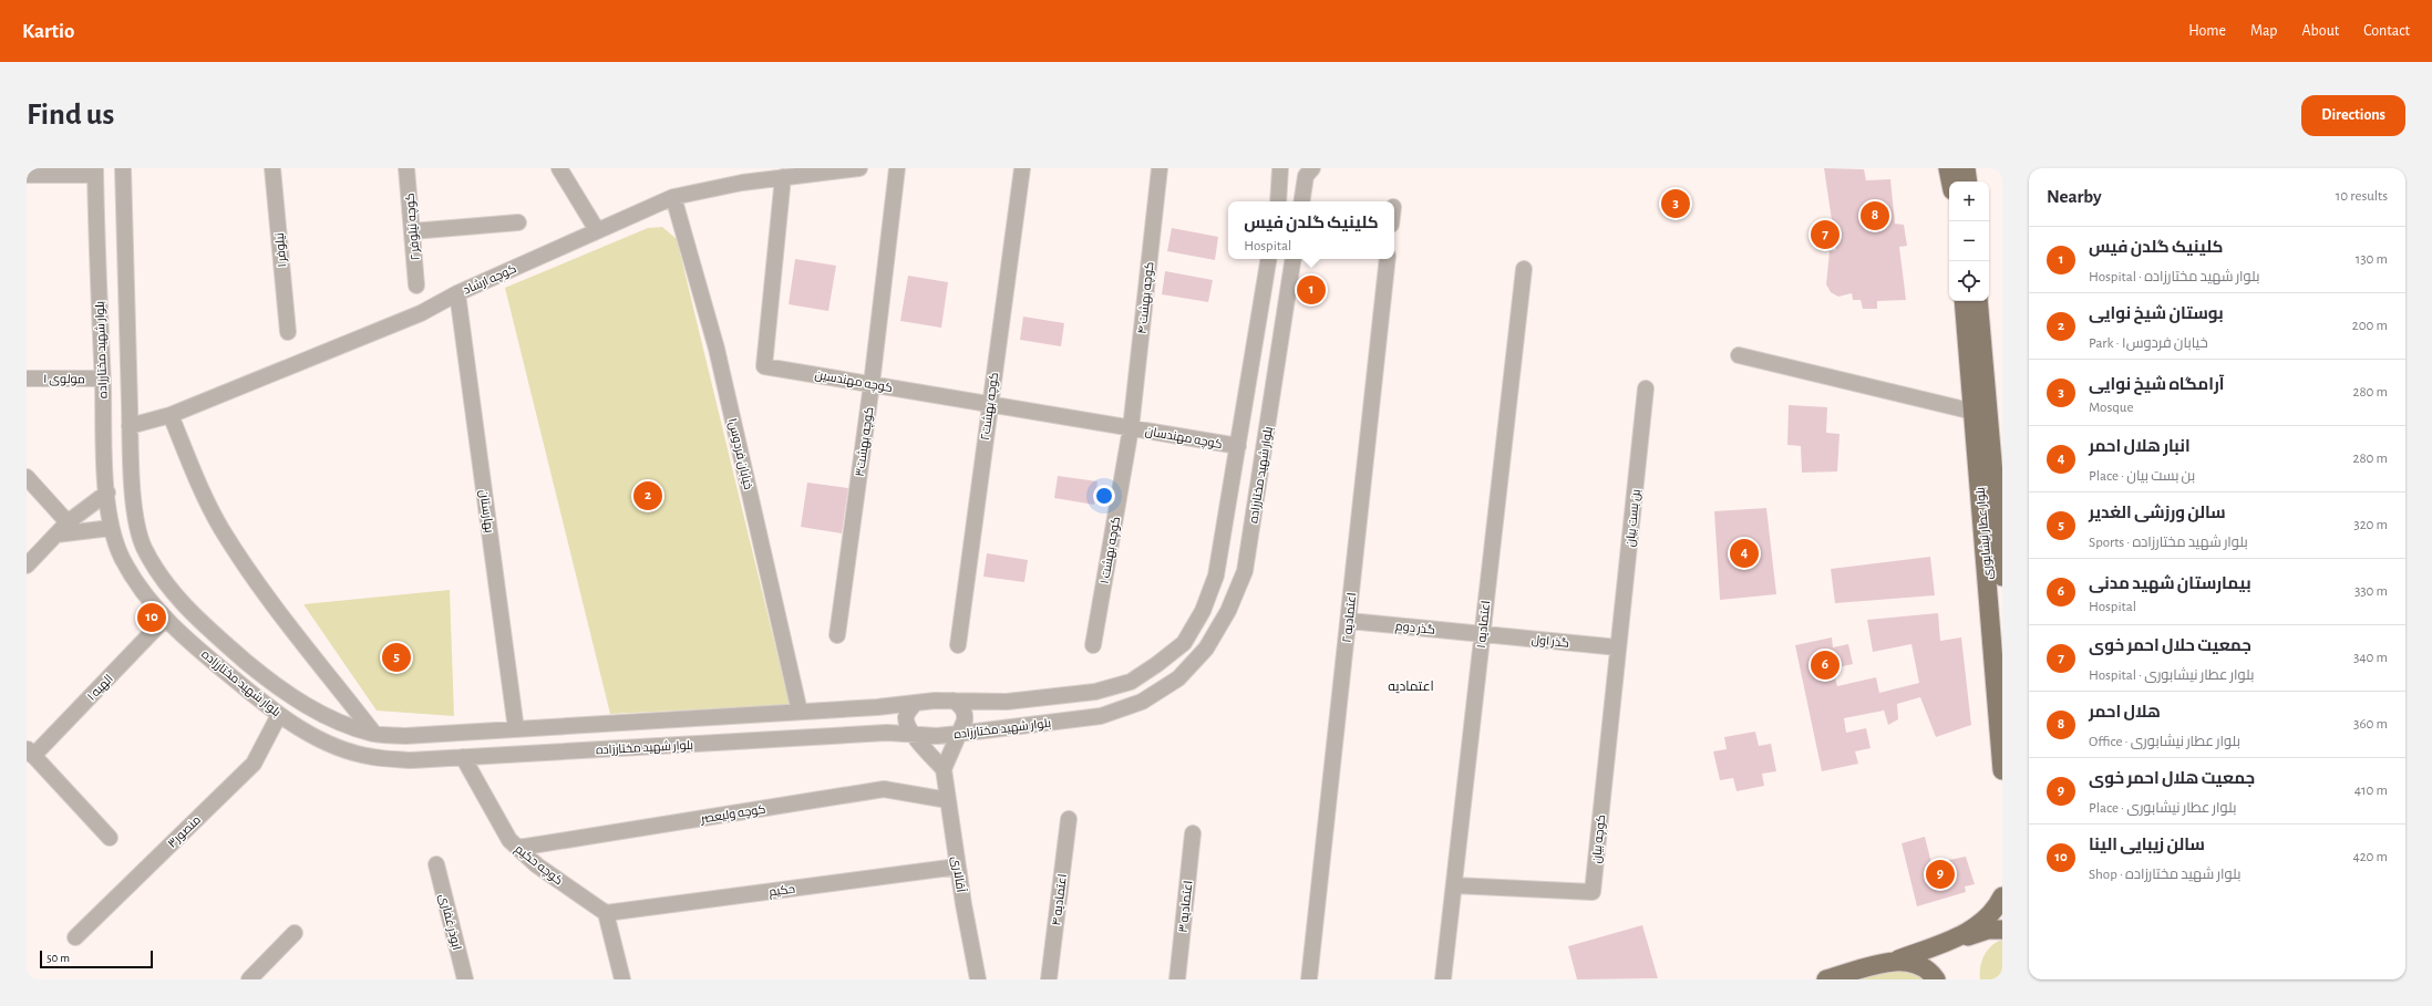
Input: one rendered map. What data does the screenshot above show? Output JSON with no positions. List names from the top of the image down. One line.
{"streets":{"main road":["بلوار عطار نیشابوری"],"street":["کوچه نیلوفر ۲","۱ نیلوفر","کوچه ارشاد","کوچه بهشت ۴","بلوار شهید مختارزاده","مولوی ۱","کوچه مهندسین","کوچه بهشت۲","کوچه مهندسان","کوچه بهشت۳","خیابان فردوس۱","بهارستان","بن بست بیان","کوچه بهشت ۱","اعتمادیه ۲","اعتمادیه ۱","گذر دوم","گذر اول","الهیه ۱","کوچه ولیعصر","منصور۳","کوچه بیان","کوچه حکیم","آقالاری","حکیم","اعتمادیه ۴","اعتمادیه ۳","ابوذر غفاری"]},"crossings":[["کوچه ارشاد","بلوار شهید مختارزاده"],["کوچه ارشاد","کوچه مهندسین"],["کوچه ارشاد","خیابان فردوس۱"],["کوچه ارشاد","بهارستان"],["کوچه بهشت ۴","کوچه مهندسین"],["کوچه بهشت ۴","کوچه مهندسان"],["کوچه بهشت ۴","کوچه بهشت ۱"],["بلوار شهید مختارزاده","مولوی ۱"],["بلوار شهید مختارزاده","کوچه مهندسان"],["بلوار شهید مختارزاده","خیابان فردوس۱"],["بلوار شهید مختارزاده","بهارستان"],["بلوار شهید مختارزاده","الهیه ۱"],["بلوار شهید مختارزاده","منصور۳"],["بلوار شهید مختارزاده","کوچه حکیم"],["کوچه مهندسین","کوچه بهشت۲"],["کوچه مهندسین","کوچه مهندسان"],["کوچه مهندسین","کوچه بهشت۳"],["کوچه مهندسین","کوچه بهشت ۱"],["کوچه مهندسان","کوچه بهشت ۱"],["بن بست بیان","گذر اول"],["بن بست بیان","کوچه بیان"],["اعتمادیه ۲","گذر دوم"],["اعتمادیه ۱","گذر دوم"],["اعتمادیه ۱","گذر اول"],["اعتمادیه ۱","کوچه بیان"],["گذر دوم","گذر اول"],["گذر اول","کوچه بیان"],["کوچه ولیعصر","کوچه حکیم"],["کوچه ولیعصر","آقالاری"],["کوچه حکیم","حکیم"],["آقالاری","حکیم"]],"districts":["اعتمادیه"],"scale_bar":"50 m","page":{"header":"Kartio","nav":["Home","Map","About","Contact"],"buttons":"Directions","title":"Find us","heading":["Nearby","10 results"],"map_buttons":["+","−"],"pins":["3","8","7","1","2","4","10","5","6","9"],"popup":["کلینیک گلدن فیس","Hospital"],"list":[{"mark":"1","name":"کلینیک گلدن فیس","note":"Hospital · بلوار شهید مختارزاده","value":"130 m"},{"mark":"2","name":"بوستان شیخ نوایی","note":"Park · خیابان فردوس۱","value":"200 m"},{"mark":"3","name":"آرامگاه شیخ نوایی","note":"Mosque","value":"280 m"},{"mark":"4","name":"انبار هلال احمر","note":"Place · بن بست بیان","value":"280 m"},{"mark":"5","name":"سالن ورزشی الغدیر","note":"Sports · بلوار شهید مختارزاده","value":"320 m"},{"mark":"6","name":"بیمارستان شهید مدنی","note":"Hospital","value":"330 m"},{"mark":"7","name":"جمعیت حلال احمر خوی","note":"Hospital · بلوار عطار نیشابوری","value":"340 m"},{"mark":"8","name":"هلال احمر","note":"Office · بلوار عطار نیشابوری","value":"360 m"},{"mark":"9","name":"جمعیت هلال احمر خوی","note":"Place · بلوار عطار نیشابوری","value":"410 m"},{"mark":"10","name":"سالن زیبایی الینا","note":"Shop · بلوار شهید مختارزاده","value":"420 m"}],"scale":"50 m"}}
